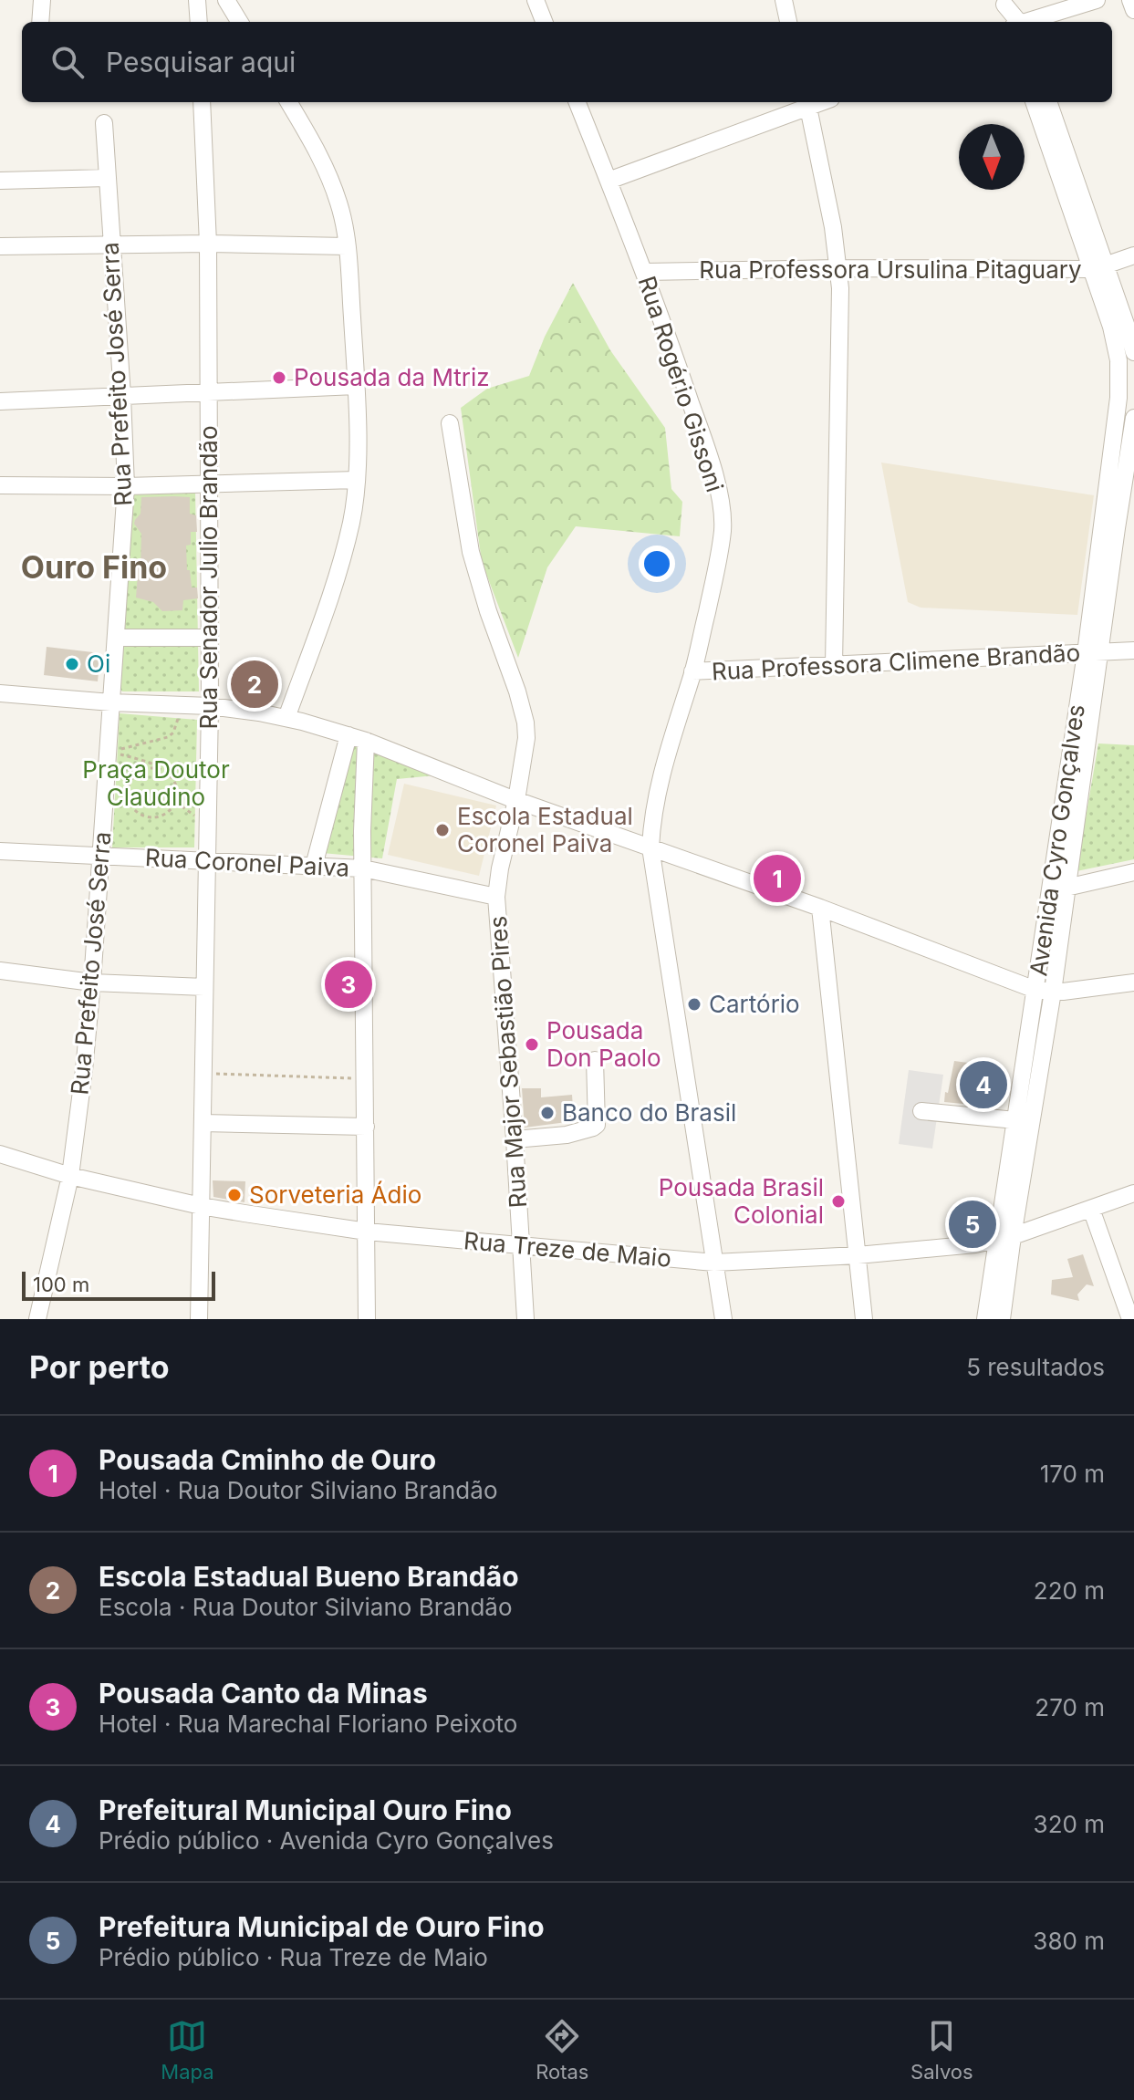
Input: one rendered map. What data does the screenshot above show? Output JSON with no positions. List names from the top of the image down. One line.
{"streets":{"street":["Rua Professora Ursulina Pitaguary","Rua Prefeito José Serra","Rua Rogério Gissoni","Rua Senador Julio Brandão","Rua Professora Climene Brandão","Avenida Cyro Gonçalves","Rua Coronel Paiva","Rua Major Sebastião Pires","Rua Treze de Maio"]},"crossings":[["Rua Professora Ursulina Pitaguary","Rua Rogério Gissoni"],["Rua Professora Ursulina Pitaguary","Avenida Cyro Gonçalves"],["Rua Prefeito José Serra","Rua Coronel Paiva"],["Rua Prefeito José Serra","Rua Treze de Maio"],["Rua Rogério Gissoni","Rua Professora Climene Brandão"],["Rua Rogério Gissoni","Rua Treze de Maio"],["Rua Senador Julio Brandão","Rua Coronel Paiva"],["Rua Senador Julio Brandão","Rua Treze de Maio"],["Rua Professora Climene Brandão","Avenida Cyro Gonçalves"],["Avenida Cyro Gonçalves","Rua Treze de Maio"],["Rua Coronel Paiva","Rua Major Sebastião Pires"],["Rua Major Sebastião Pires","Rua Treze de Maio"]],"districts":["Ouro Fino"],"parks":["Praça Doutor Claudino"],"places":["Pousada da Mtriz","Oi","Escola Estadual Coronel Paiva","Cartório","Pousada Don Paolo","Banco do Brasil","Sorveteria Ádio","Pousada Brasil Colonial"],"scale_bar":"100 m","north":"bottom","page":{"search":"Pesquisar aqui","pins":["2","1","3","4","5"],"scale":"100 m","heading":["Por perto","5 resultados"],"list":[{"mark":"1","name":"Pousada Cminho de Ouro","note":"Hotel · Rua Doutor Silviano Brandão","value":"170 m"},{"mark":"2","name":"Escola Estadual Bueno Brandão","note":"Escola · Rua Doutor Silviano Brandão","value":"220 m"},{"mark":"3","name":"Pousada Canto da Minas","note":"Hotel · Rua Marechal Floriano Peixoto","value":"270 m"},{"mark":"4","name":"Prefeitural Municipal Ouro Fino","note":"Prédio público · Avenida Cyro Gonçalves","value":"320 m"},{"mark":"5","name":"Prefeitura Municipal de Ouro Fino","note":"Prédio público · Rua Treze de Maio","value":"380 m"}],"nav":["Mapa","Rotas","Salvos"]}}
